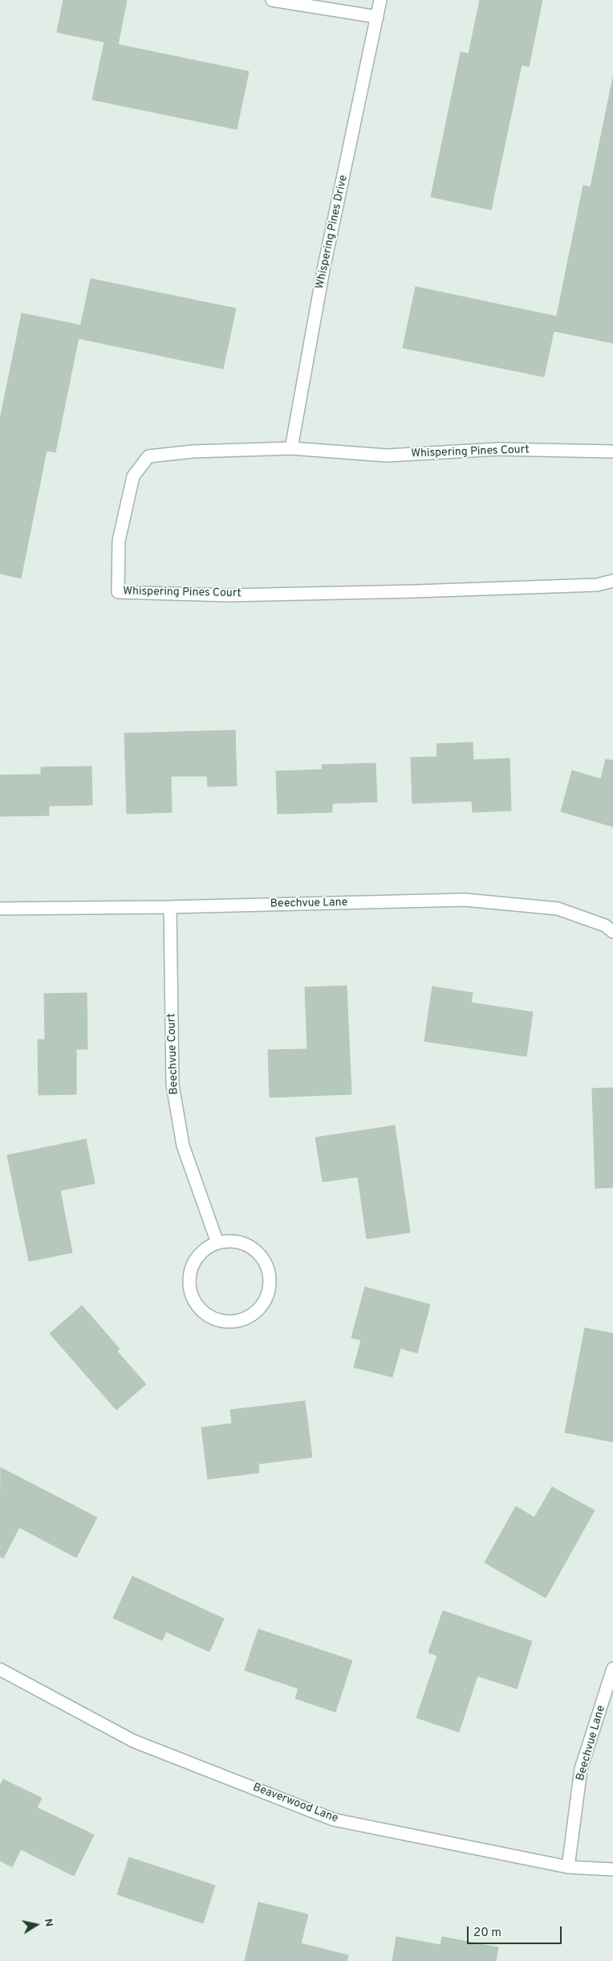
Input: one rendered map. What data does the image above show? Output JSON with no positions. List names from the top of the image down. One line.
{"streets":{"street":["Whispering Pines Drive","Whispering Pines Court","Beechvue Lane","Beechvue Court","Beaverwood Lane"]},"crossings":[["Whispering Pines Drive","Whispering Pines Court"],["Beechvue Lane","Beechvue Court"],["Beechvue Lane","Beaverwood Lane"]],"scale_bar":"20 m","north":"right"}
